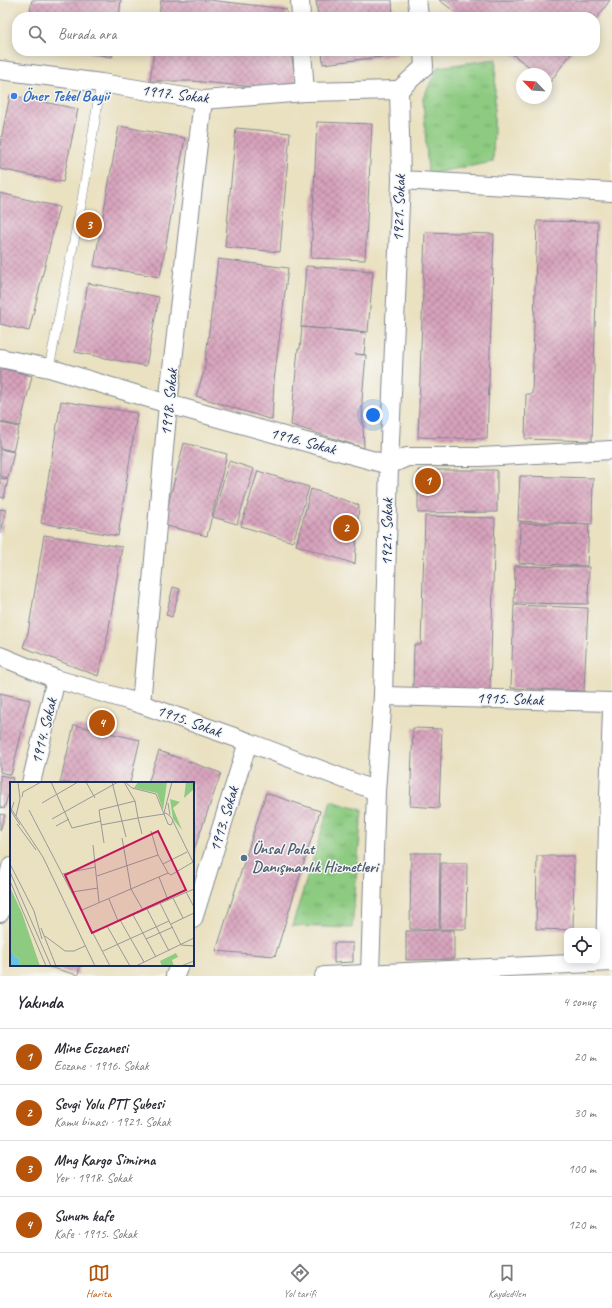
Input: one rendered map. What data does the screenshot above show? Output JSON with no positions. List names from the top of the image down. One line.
{"streets":{"street":["1917. Sokak","1921. Sokak","1918. Sokak","1916. Sokak","1915. Sokak","1914. Sokak","1913. Sokak"]},"crossings":[["1917. Sokak","1921. Sokak"],["1917. Sokak","1918. Sokak"],["1921. Sokak","1916. Sokak"],["1921. Sokak","1915. Sokak"],["1918. Sokak","1916. Sokak"],["1918. Sokak","1915. Sokak"],["1915. Sokak","1914. Sokak"],["1915. Sokak","1913. Sokak"]],"places":["Öner Tekel Bayii","Ünsal Polat Danışmanlık Hizmetleri"],"north":"top left","page":{"search":"Burada ara","pins":["3","1","2","4"],"heading":["Yakında","4 sonuç"],"list":[{"mark":"1","name":"Mine Eczanesi","note":"Eczane · 1916. Sokak","value":"20 m"},{"mark":"2","name":"Sevgi Yolu PTT Şubesi","note":"Kamu binası · 1921. Sokak","value":"30 m"},{"mark":"3","name":"Mng Kargo Simirna","note":"Yer · 1918. Sokak","value":"100 m"},{"mark":"4","name":"Sunum kafe","note":"Kafe · 1915. Sokak","value":"120 m"}],"nav":["Harita","Yol tarifi","Kaydedilen"]}}
